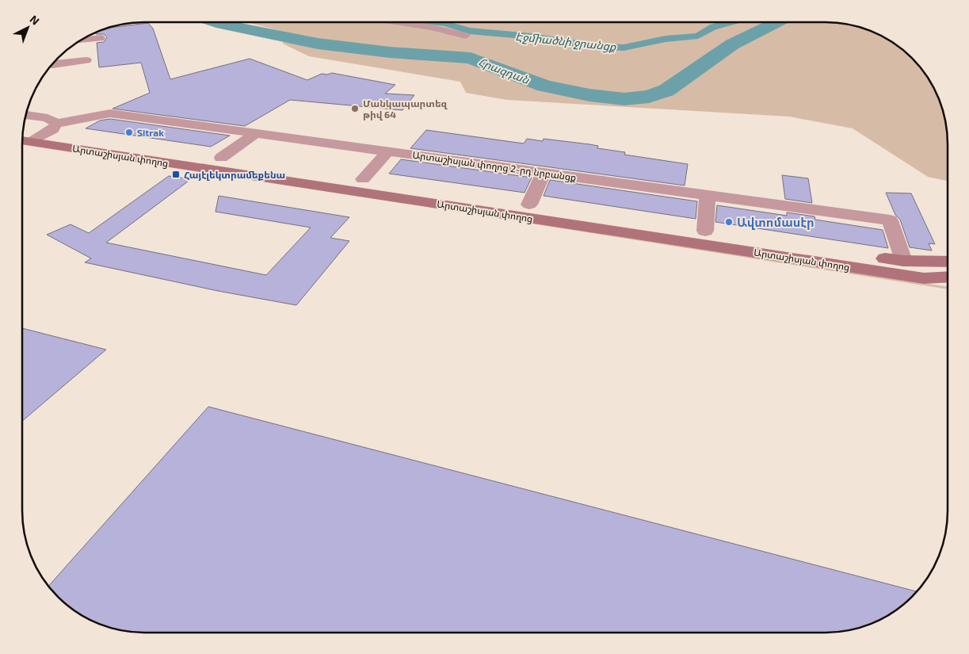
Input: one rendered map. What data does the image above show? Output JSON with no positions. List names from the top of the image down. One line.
{"streets":{"main road":["Արտաշիսյան փողոց"],"street":["Արտաշիսյան փողոց 2-րդ նրբանցք"]},"crossings":[["Արտաշիսյան փողոց","Արտաշիսյան փողոց 2-րդ նրբանցք"]],"water":["Էջմիածնի ջրանցք","Հրազդան"],"places":{"other":["Մանկապարտեզ թիվ 64","Sitrak","Ավտոմասէր"],"transit":["Հայէլեկտրամեքենա"]},"north":"top right"}
